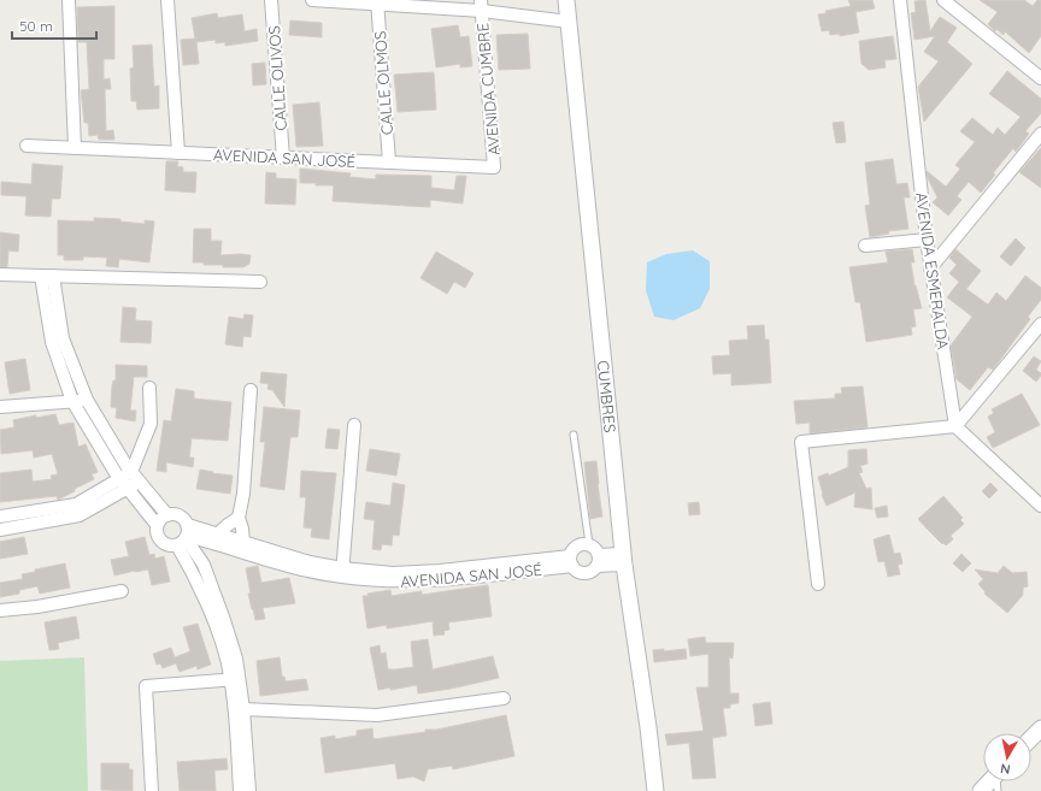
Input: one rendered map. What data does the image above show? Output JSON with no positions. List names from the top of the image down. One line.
{"streets":{"street":["CALLE OLIVOS","CALLE OLMOS","AVENIDA CUMBRE","AVENIDA SAN JOSÉ","AVENIDA ESMERALDA","CUMBRES"]},"crossings":[["CALLE OLIVOS","AVENIDA SAN JOSÉ"],["CALLE OLMOS","AVENIDA CUMBRE"],["CALLE OLMOS","AVENIDA SAN JOSÉ"],["AVENIDA CUMBRE","AVENIDA SAN JOSÉ"],["AVENIDA CUMBRE","CUMBRES"]],"scale_bar":"50 m","north":"bottom"}
